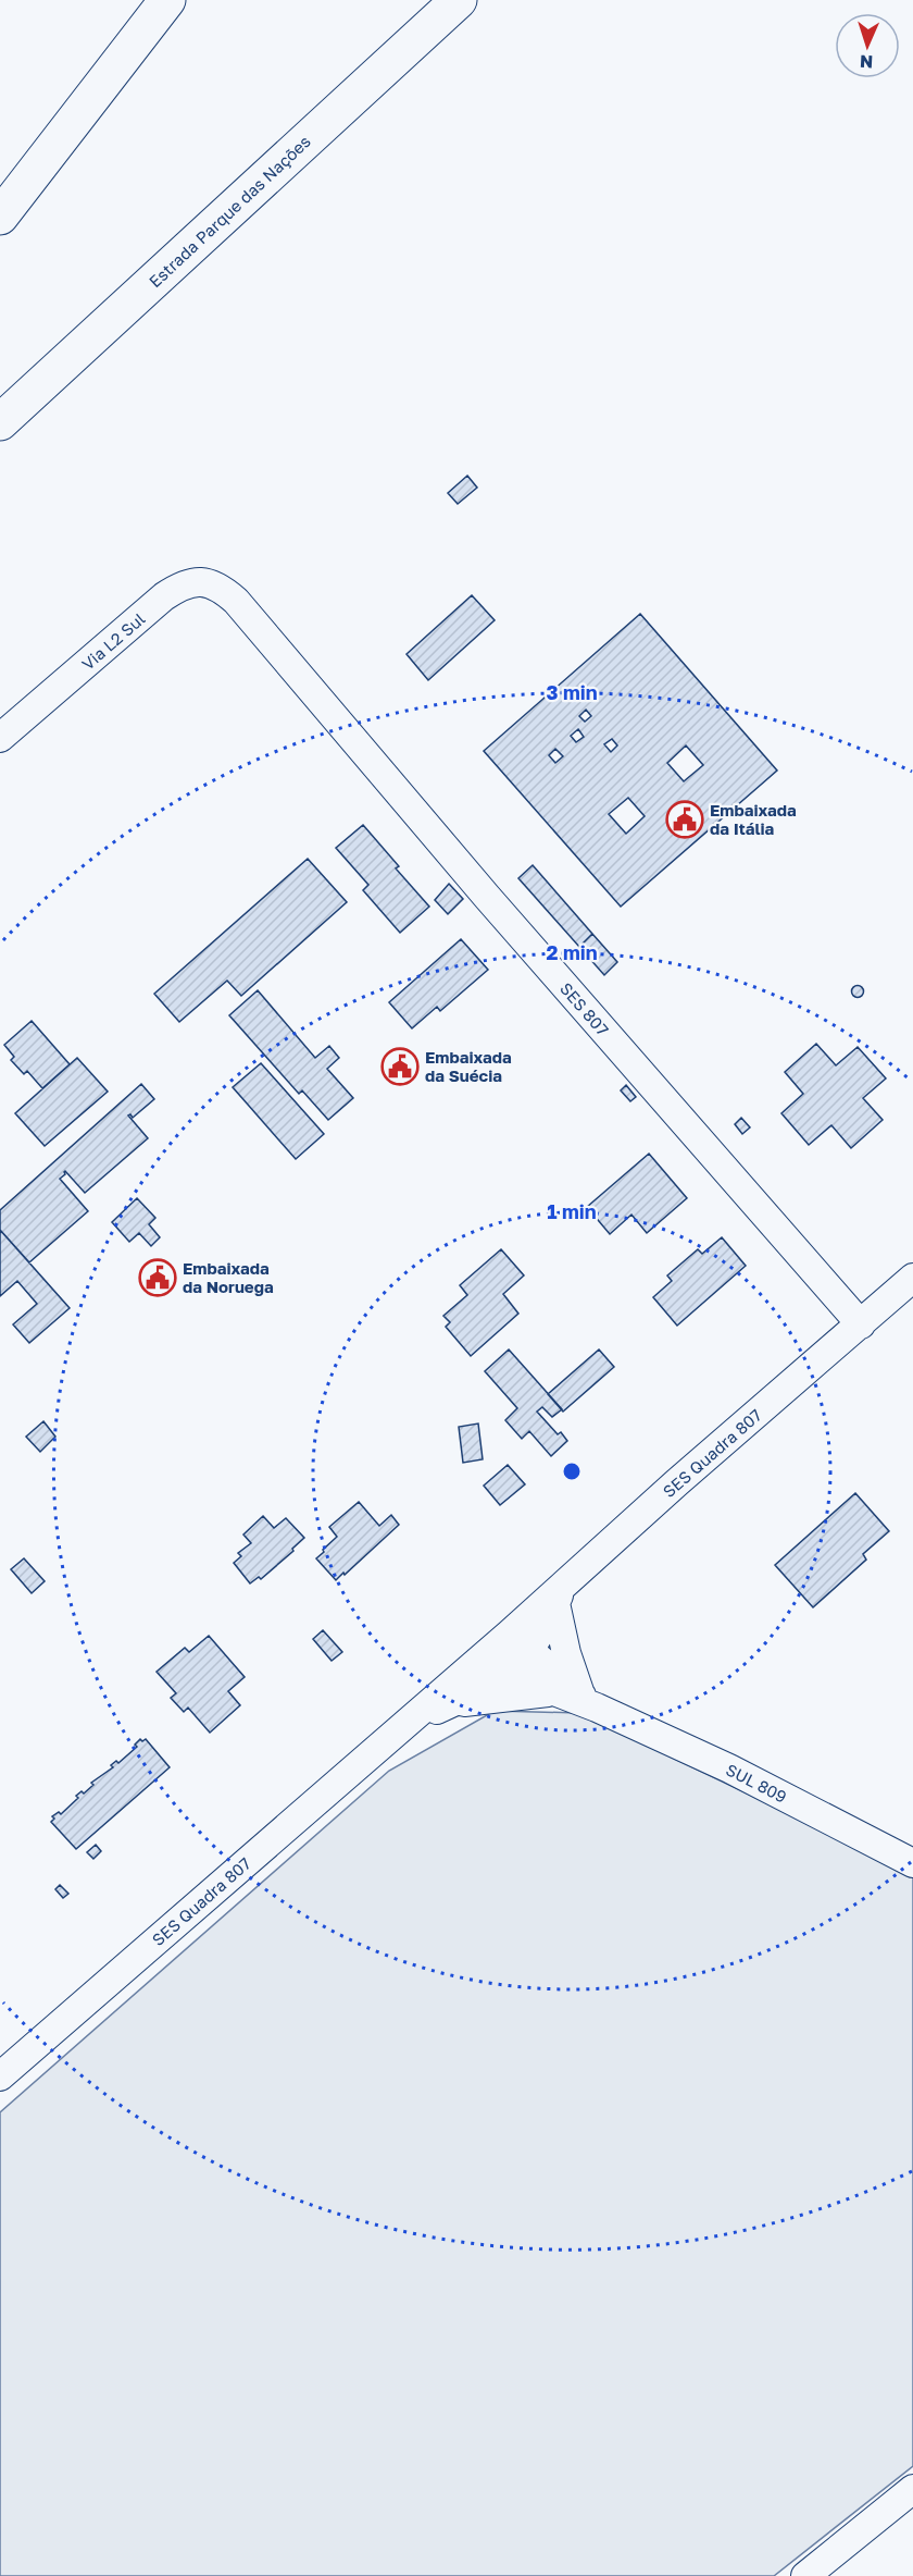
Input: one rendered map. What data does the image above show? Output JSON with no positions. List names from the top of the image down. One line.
{"streets":{"highway":["Estrada Parque das Nações"],"street":["Via L2 Sul","SES 807","SES Quadra 807","SUL 809"]},"crossings":[["Via L2 Sul","SES 807"],["SES 807","SES Quadra 807"],["SES Quadra 807","SUL 809"]],"places":{"public building":["Embaixada da Itália","Embaixada da Suécia","Embaixada da Noruega"]},"north":"bottom","rings":["3 min","2 min","1 min"]}
